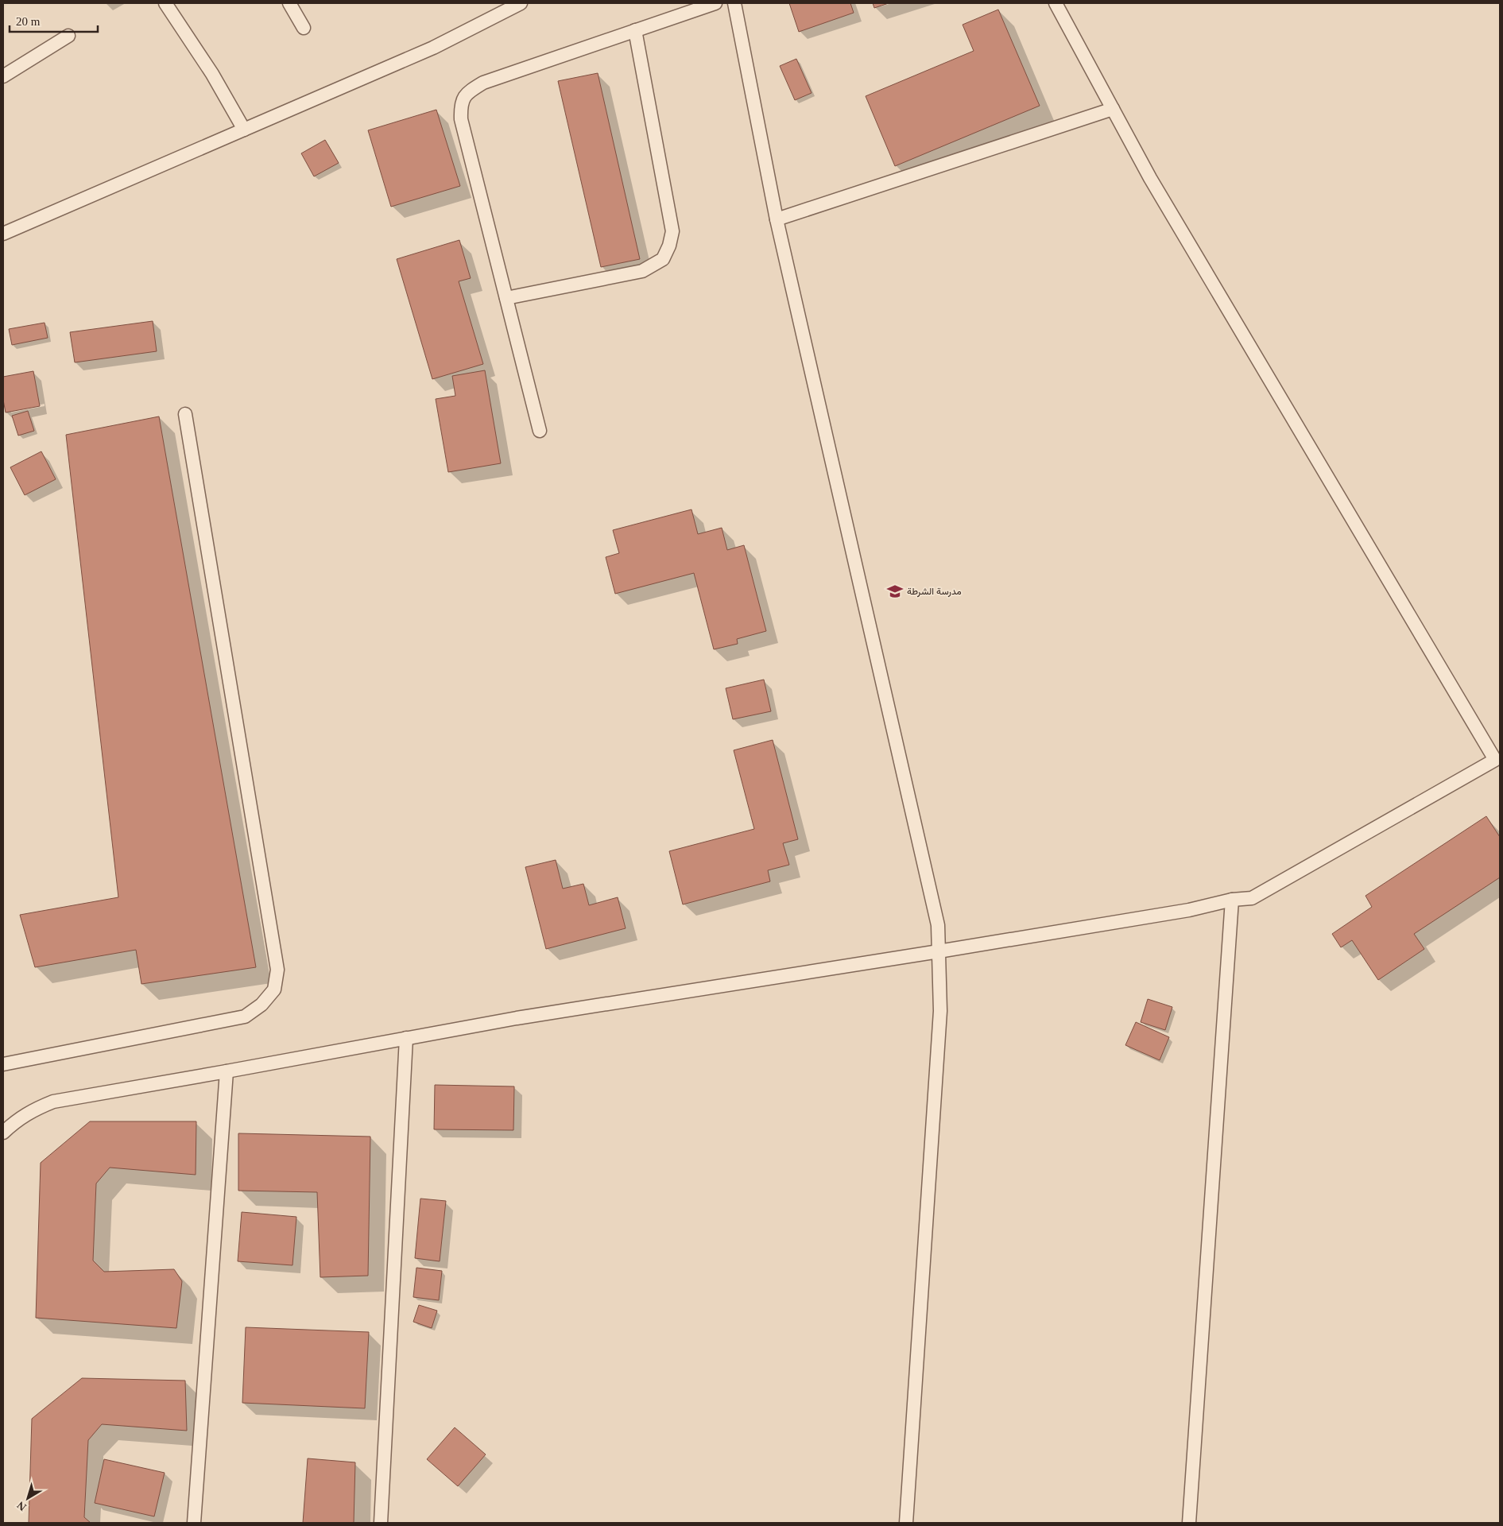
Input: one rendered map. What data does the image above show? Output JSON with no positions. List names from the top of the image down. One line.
{"places":{"school or university":["مدرسة الشرطة"]},"scale_bar":"20 m","north":"bottom left"}
